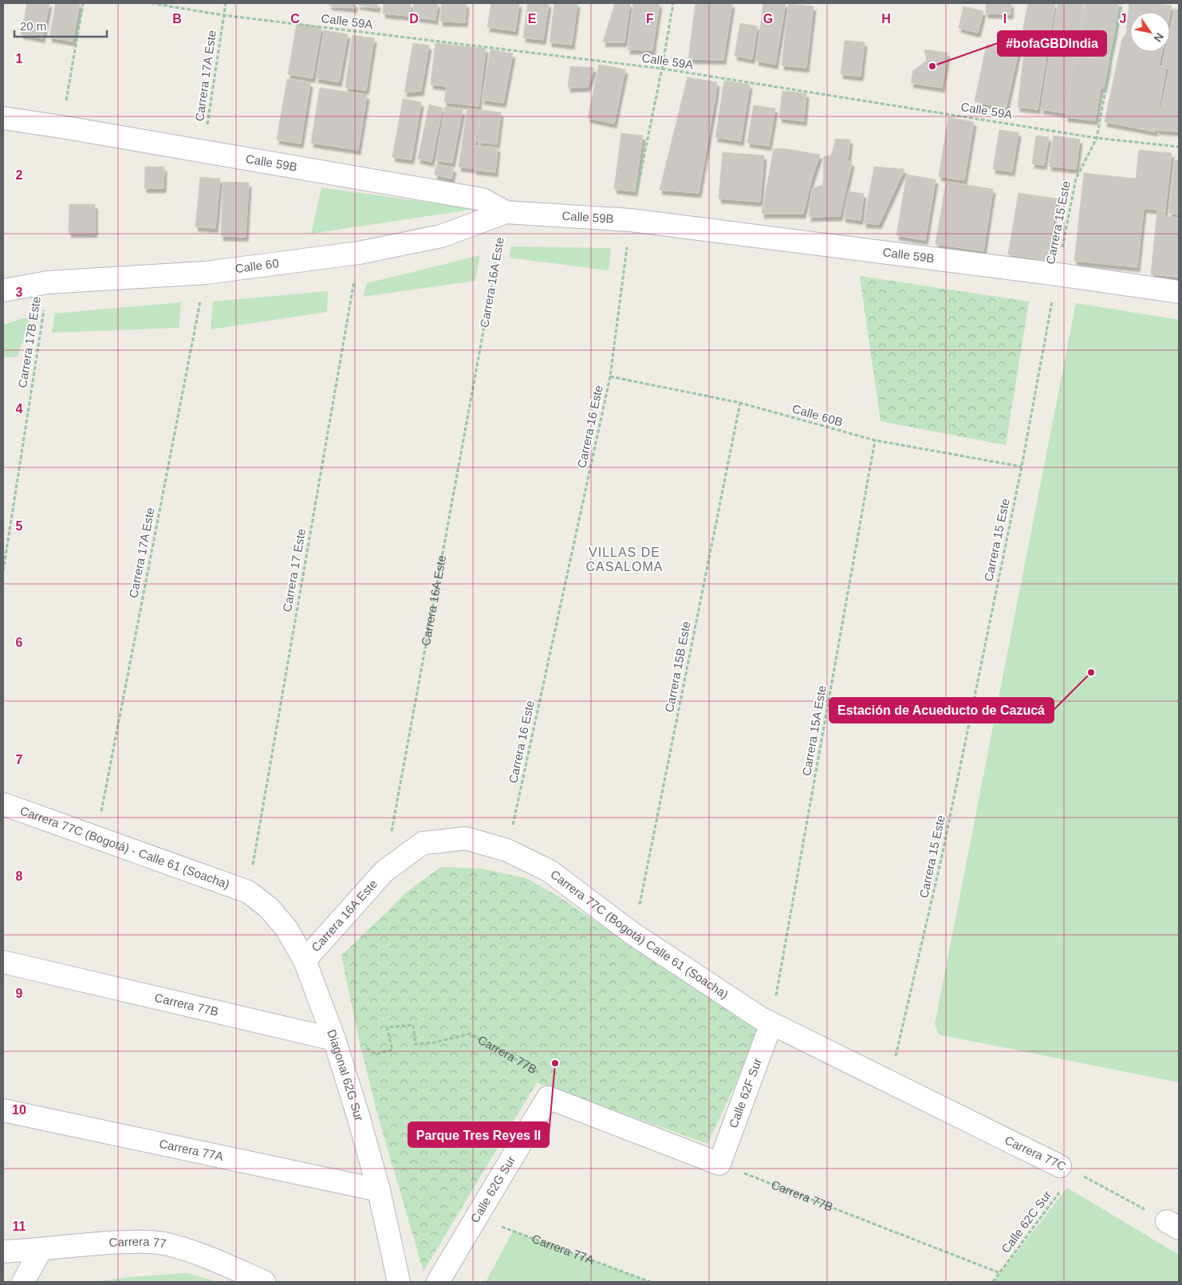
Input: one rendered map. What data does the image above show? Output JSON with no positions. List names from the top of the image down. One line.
{"streets":{"street":["Calle 59B","Calle 60","Carrera 16A Este","Carrera 77C (Bogotá) - Calle 61 (Soacha)","Carrera 77C (Bogotá) Calle 61 (Soacha)","Carrera 77B","Diagonal 62G Sur","Calle 62F Sur","Carrera 77A","Carrera 77C","Calle 62G Sur","Carrera 77"],"path":["Calle 59A","Carrera 17A Este","Carrera 15 Este","Carrera 17B Este","Calle 60B","Carrera 16 Este","Carrera 17 Este","Carrera 15B Este","Carrera 15A Este","Calle 62C Sur"]},"crossings":[["Calle 59A","Carrera 17A Este"],["Calle 59A","Carrera 15 Este"],["Calle 59A","Carrera 16 Este"],["Carrera 17A Este","Calle 59B"],["Carrera 17A Este","Calle 60"],["Carrera 17A Este","Carrera 77C (Bogotá) - Calle 61 (Soacha)"],["Calle 59B","Carrera 15 Este"],["Calle 59B","Calle 60"],["Calle 59B","Carrera 16A Este"],["Calle 59B","Carrera 16 Este"],["Carrera 15 Este","Calle 60B"],["Carrera 15 Este","Carrera 77C (Bogotá) Calle 61 (Soacha)"],["Carrera 15 Este","Carrera 77C"],["Calle 60","Carrera 16A Este"],["Calle 60","Carrera 17B Este"],["Calle 60","Carrera 17 Este"],["Carrera 16A Este","Carrera 77C (Bogotá) Calle 61 (Soacha)"],["Carrera 16A Este","Diagonal 62G Sur"],["Calle 60B","Carrera 16 Este"],["Calle 60B","Carrera 15B Este"],["Calle 60B","Carrera 15A Este"],["Carrera 16 Este","Carrera 77C (Bogotá) Calle 61 (Soacha)"],["Carrera 17 Este","Carrera 77C (Bogotá) - Calle 61 (Soacha)"],["Carrera 17 Este","Diagonal 62G Sur"],["Carrera 15B Este","Carrera 77C (Bogotá) Calle 61 (Soacha)"],["Carrera 15A Este","Carrera 77C (Bogotá) Calle 61 (Soacha)"],["Carrera 15A Este","Calle 62F Sur"],["Carrera 77C (Bogotá) - Calle 61 (Soacha)","Diagonal 62G Sur"],["Carrera 77C (Bogotá) Calle 61 (Soacha)","Calle 62F Sur"],["Carrera 77C (Bogotá) Calle 61 (Soacha)","Carrera 77C"],["Carrera 77B","Diagonal 62G Sur"],["Carrera 77B","Calle 62F Sur"],["Carrera 77B","Calle 62G Sur"],["Carrera 77B","Calle 62C Sur"],["Diagonal 62G Sur","Carrera 77A"],["Carrera 77A","Calle 62G Sur"],["Carrera 77C","Calle 62C Sur"]],"districts":["VILLAS DE CASALOMA"],"places":["#bofaGBDIndia","Estación de Acueducto de Cazucá","Parque Tres Reyes II"],"scale_bar":"20 m","north":"bottom right","grid":{"columns":["B","C","D","E","F","G","H","I","J"],"rows":["1","2","3","4","5","6","7","8","9","10","11"]}}
